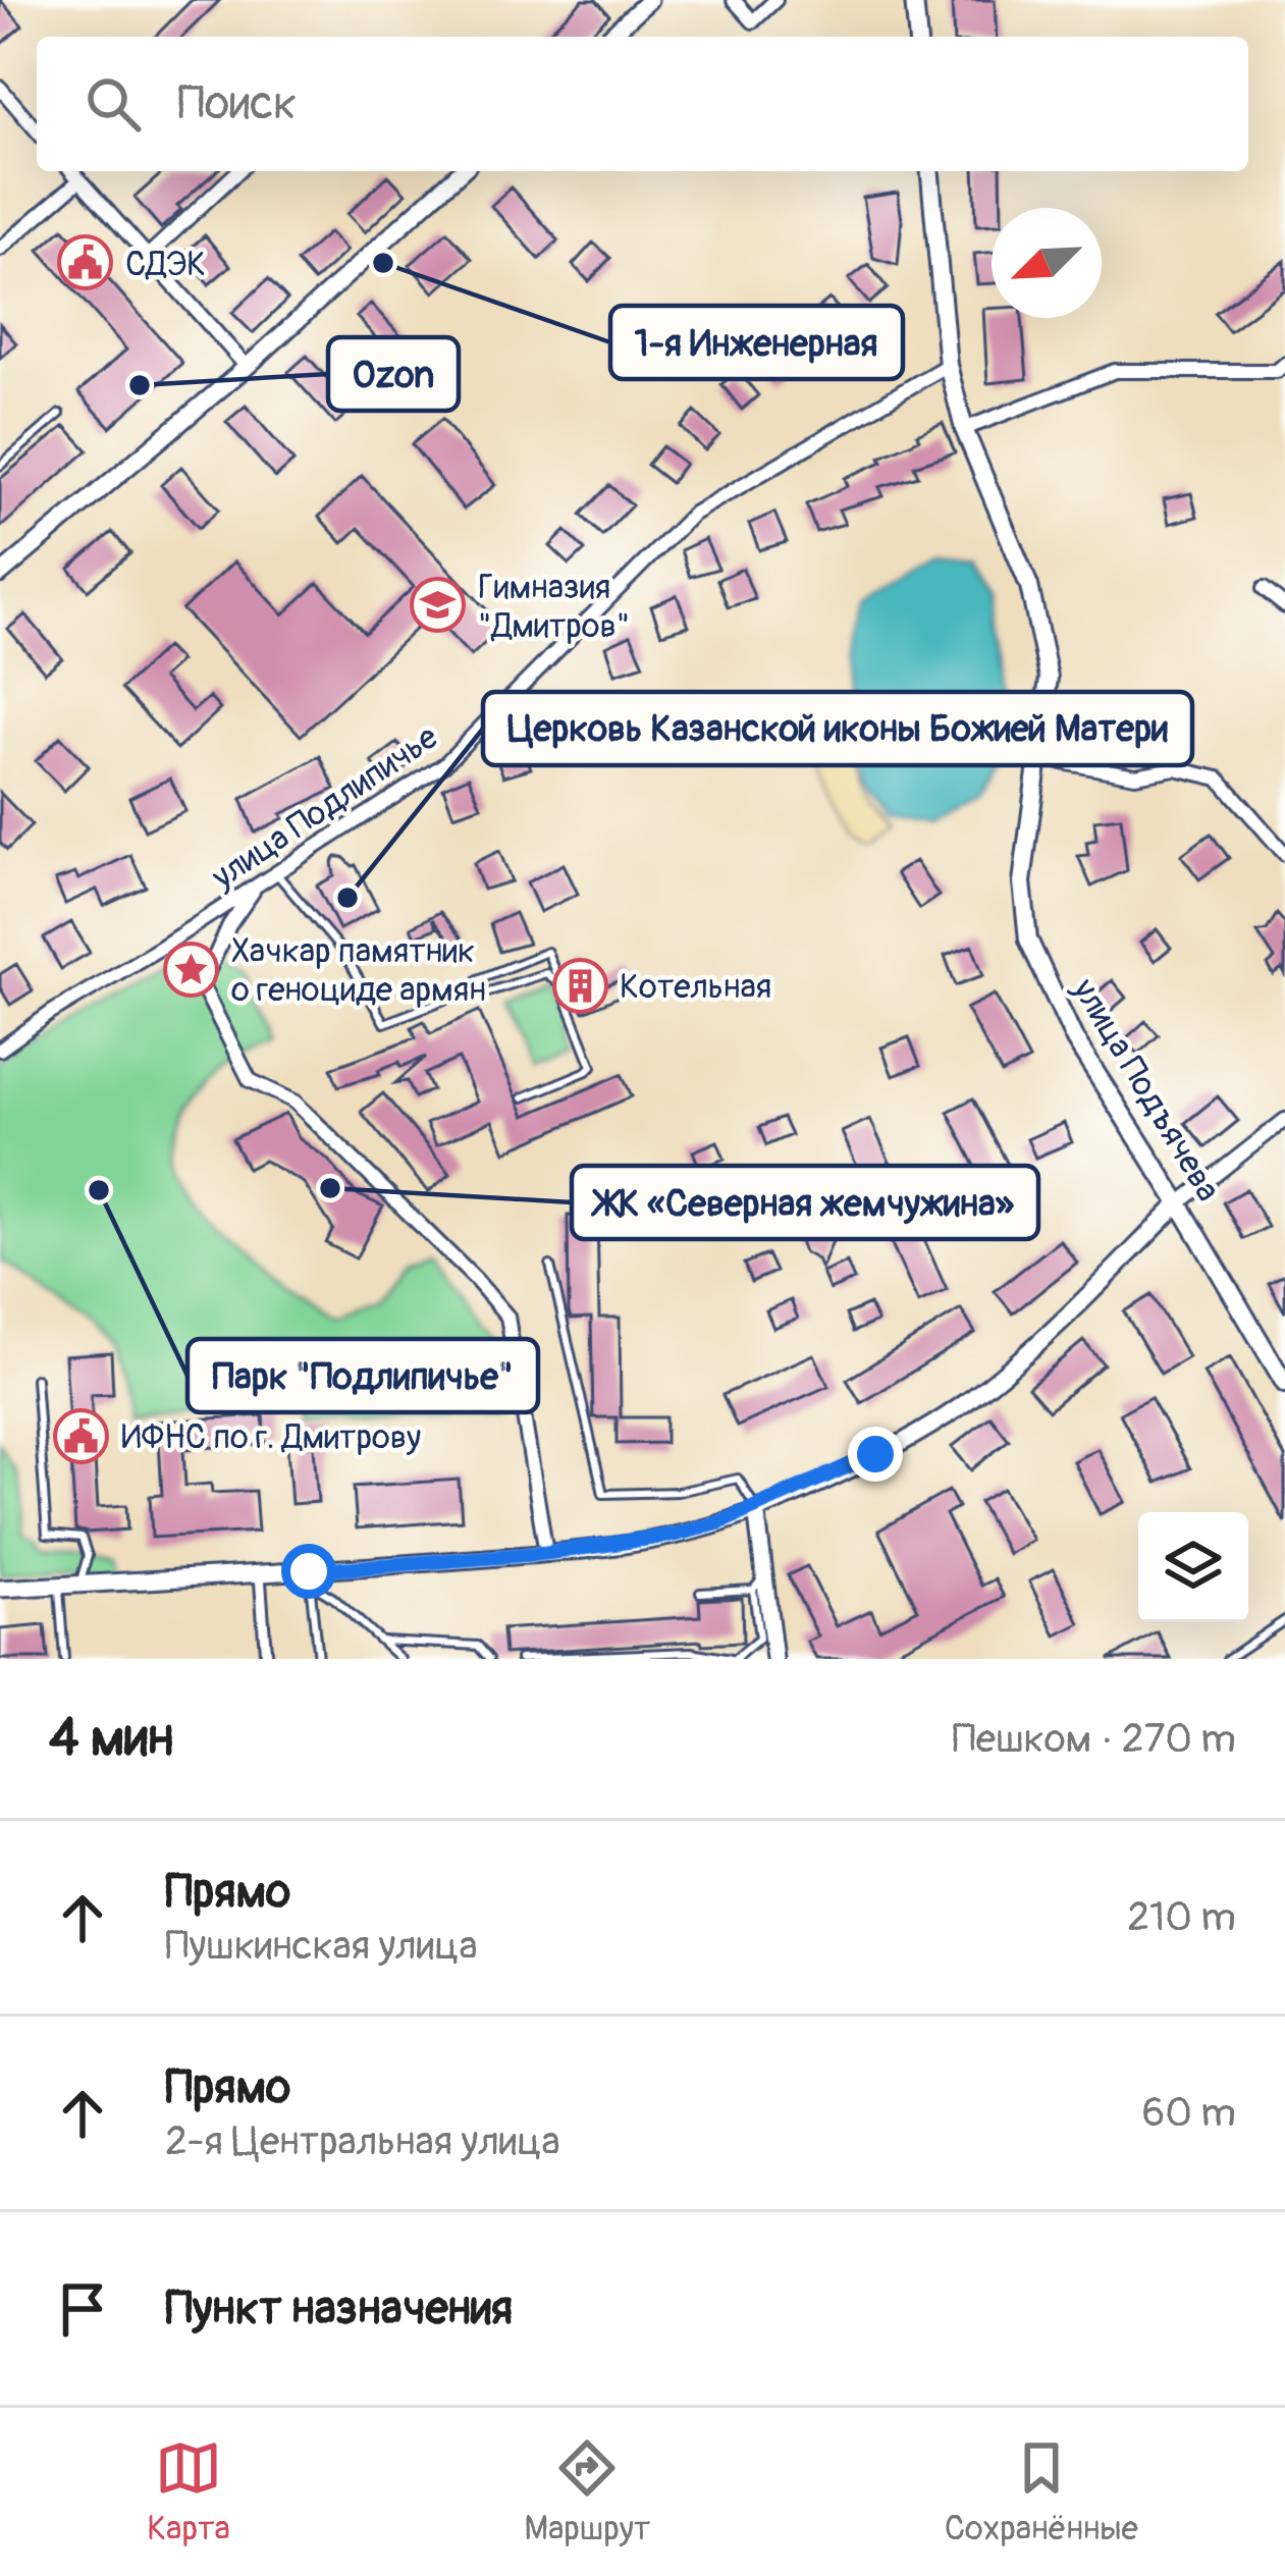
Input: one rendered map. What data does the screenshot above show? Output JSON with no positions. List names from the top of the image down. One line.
{"streets":{"main road":["улица Подъячева"],"street":["улица Подлипичье"]},"crossings":[["улица Подлипичье","улица Подъячева"]],"places":{"public building":["СДЭК","ИФНС по г. Дмитрову"],"other":["1-я Инженерная","Ozon","Церковь Казанской иконы Божией Матери","ЖК «Северная жемчужина»","Парк \"Подлипичье\""],"school or university":["Гимназия \"Дмитров\""],"place":["Хачкар памятник о геноциде армян"],"building":["Котельная"]},"north":"bottom left","page":{"search":"Поиск","heading":["4 мин","Пешком · 270 m"],"list":[["Прямо","Пушкинская улица","210 m"],["Прямо","2-я Центральная улица","60 m"],"Пункт назначения"],"nav":["Карта","Маршрут","Сохранённые"]}}
